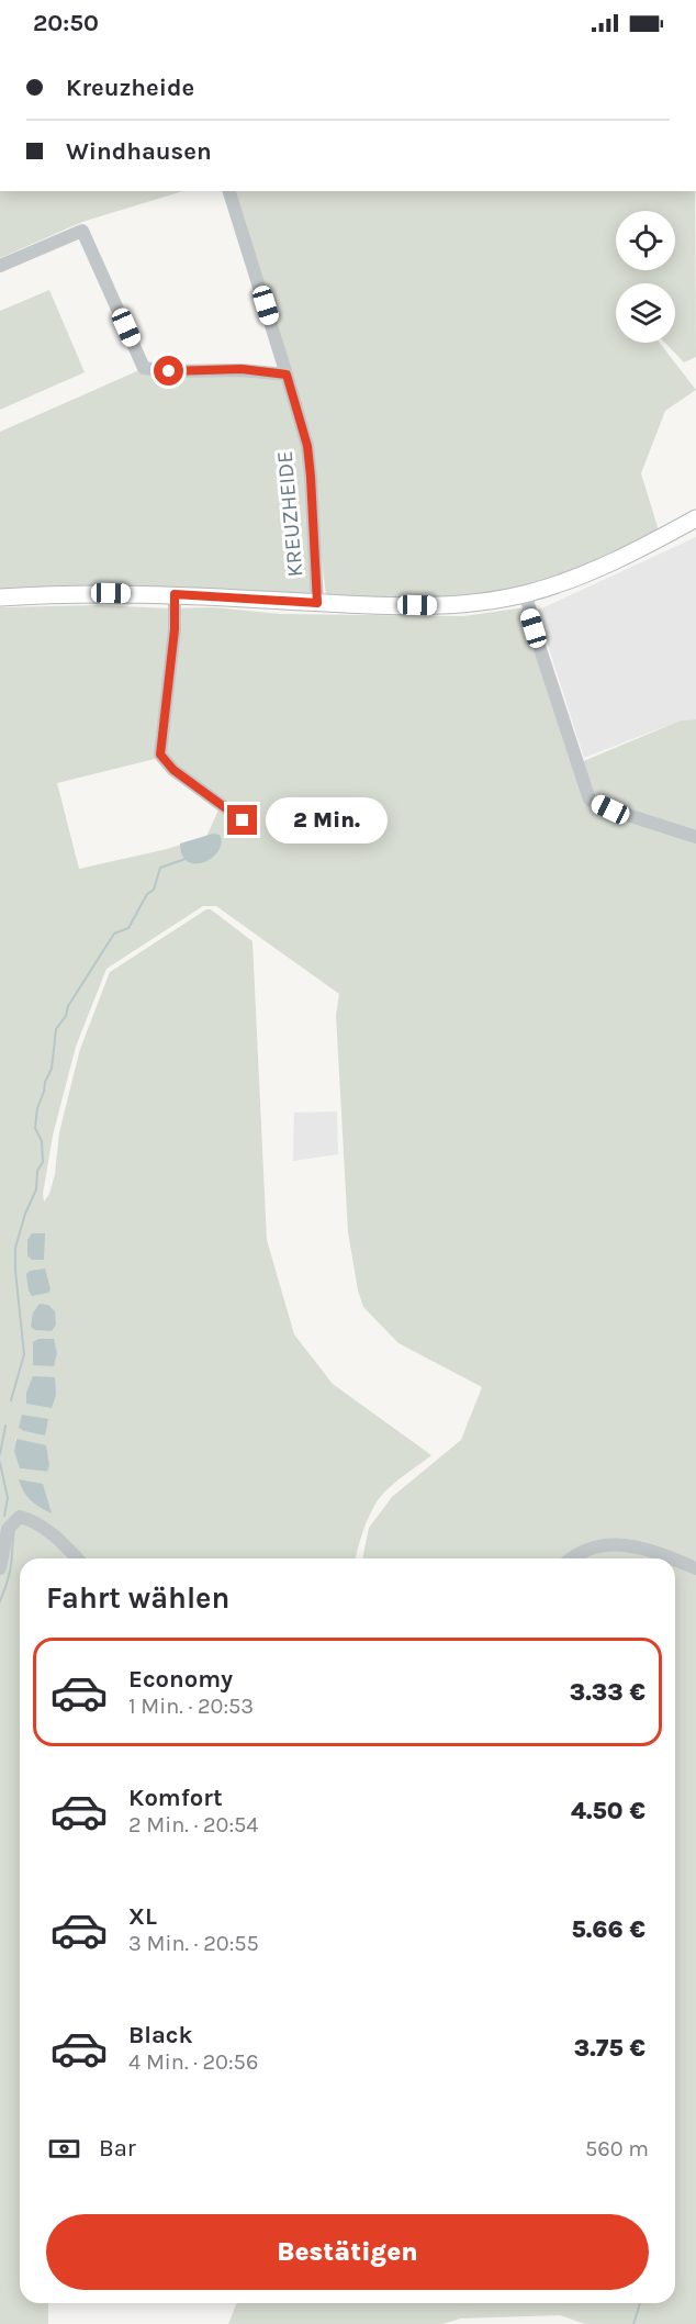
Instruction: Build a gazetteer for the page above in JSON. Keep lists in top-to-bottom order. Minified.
{"streets":{"street":["KREUZHEIDE"]},"page":{"status":"20:50","banner":["Kreuzheide","Windhausen"],"bubble":"2 Min.","heading":"Fahrt wählen","list":[{"name":"Economy","note":"1 Min. · 20:53","value":"3.33 €"},{"name":"Komfort","note":"2 Min. · 20:54","value":"4.50 €"},{"name":"XL","note":"3 Min. · 20:55","value":"5.66 €"},{"name":"Black","note":"4 Min. · 20:56","value":"3.75 €"}],"pay":["Bar","560 m"],"buttons":"Bestätigen"}}
